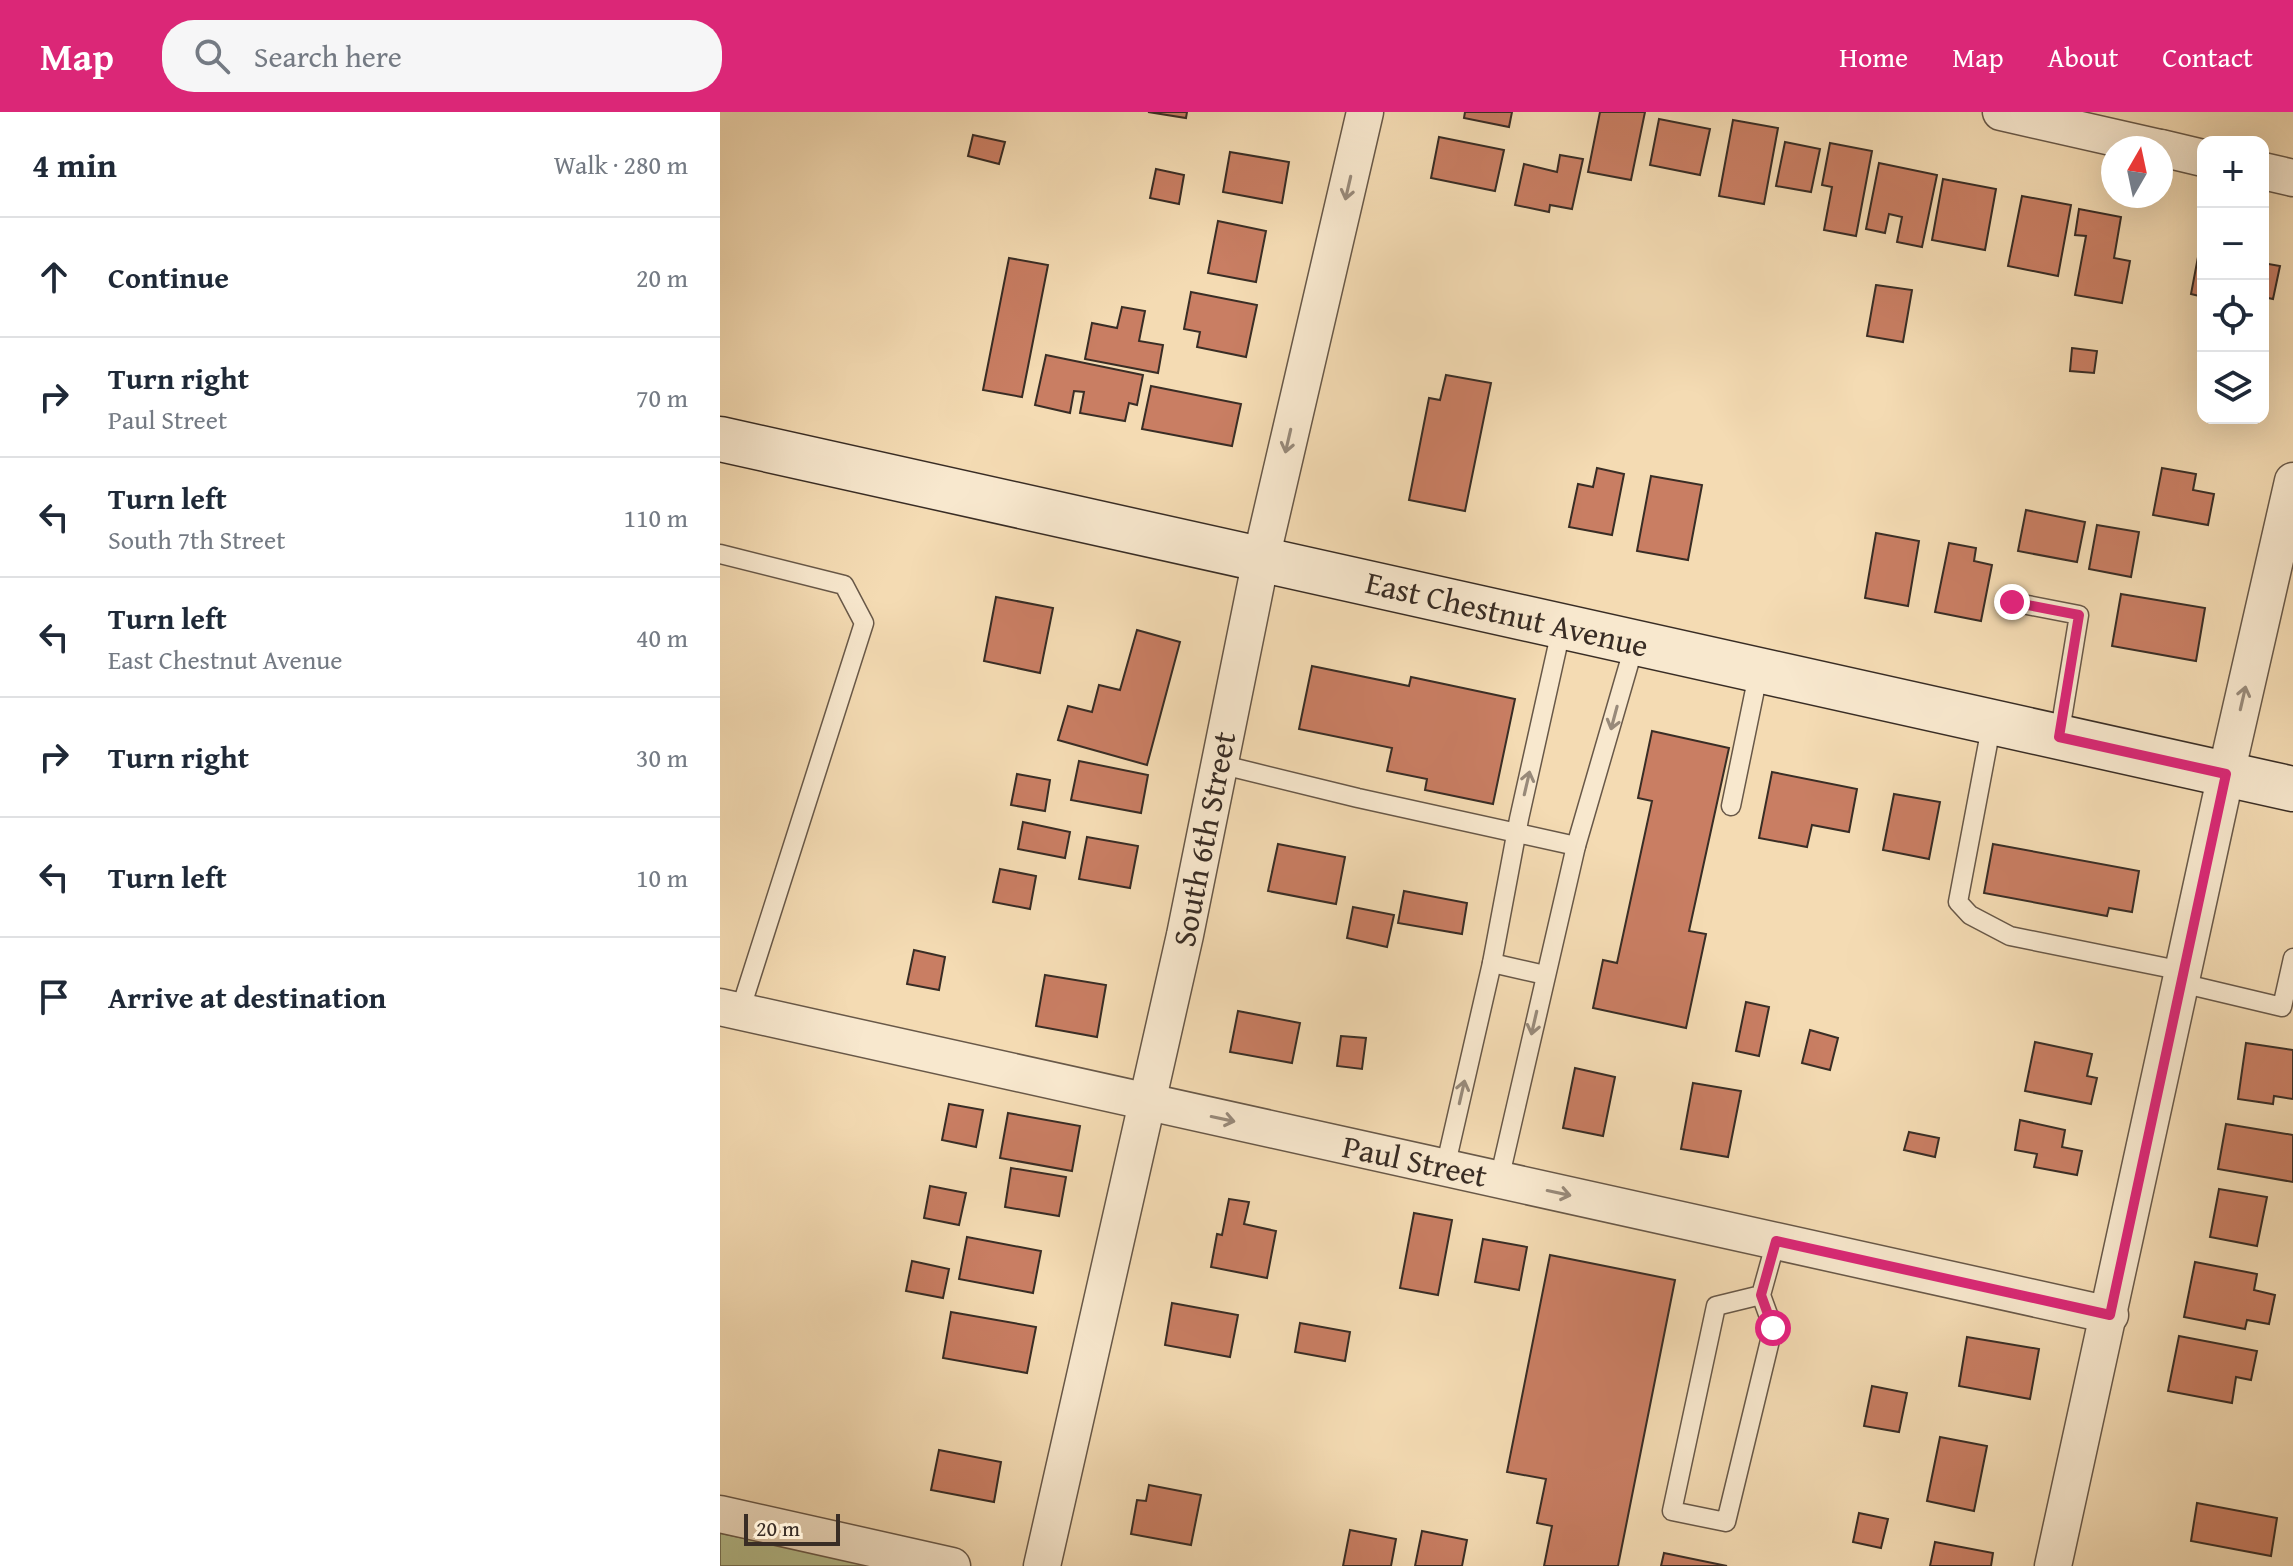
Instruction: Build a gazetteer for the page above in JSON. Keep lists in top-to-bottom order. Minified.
{"streets":{"street":["East Chestnut Avenue","South 6th Street","Paul Street"]},"crossings":[["East Chestnut Avenue","South 6th Street"],["South 6th Street","Paul Street"]],"one_way":["Paul Street"],"scale_bar":"20 m","north":"top","page":{"header":"Map","search":"Search here","nav":["Home","Map","About","Contact"],"heading":["4 min","Walk · 280 m"],"map_buttons":["+","−"],"list":[["Continue","20 m"],["Turn right","Paul Street","70 m"],["Turn left","South 7th Street","110 m"],["Turn left","East Chestnut Avenue","40 m"],["Turn right","30 m"],["Turn left","10 m"],"Arrive at destination"],"scale":"20 m"}}
